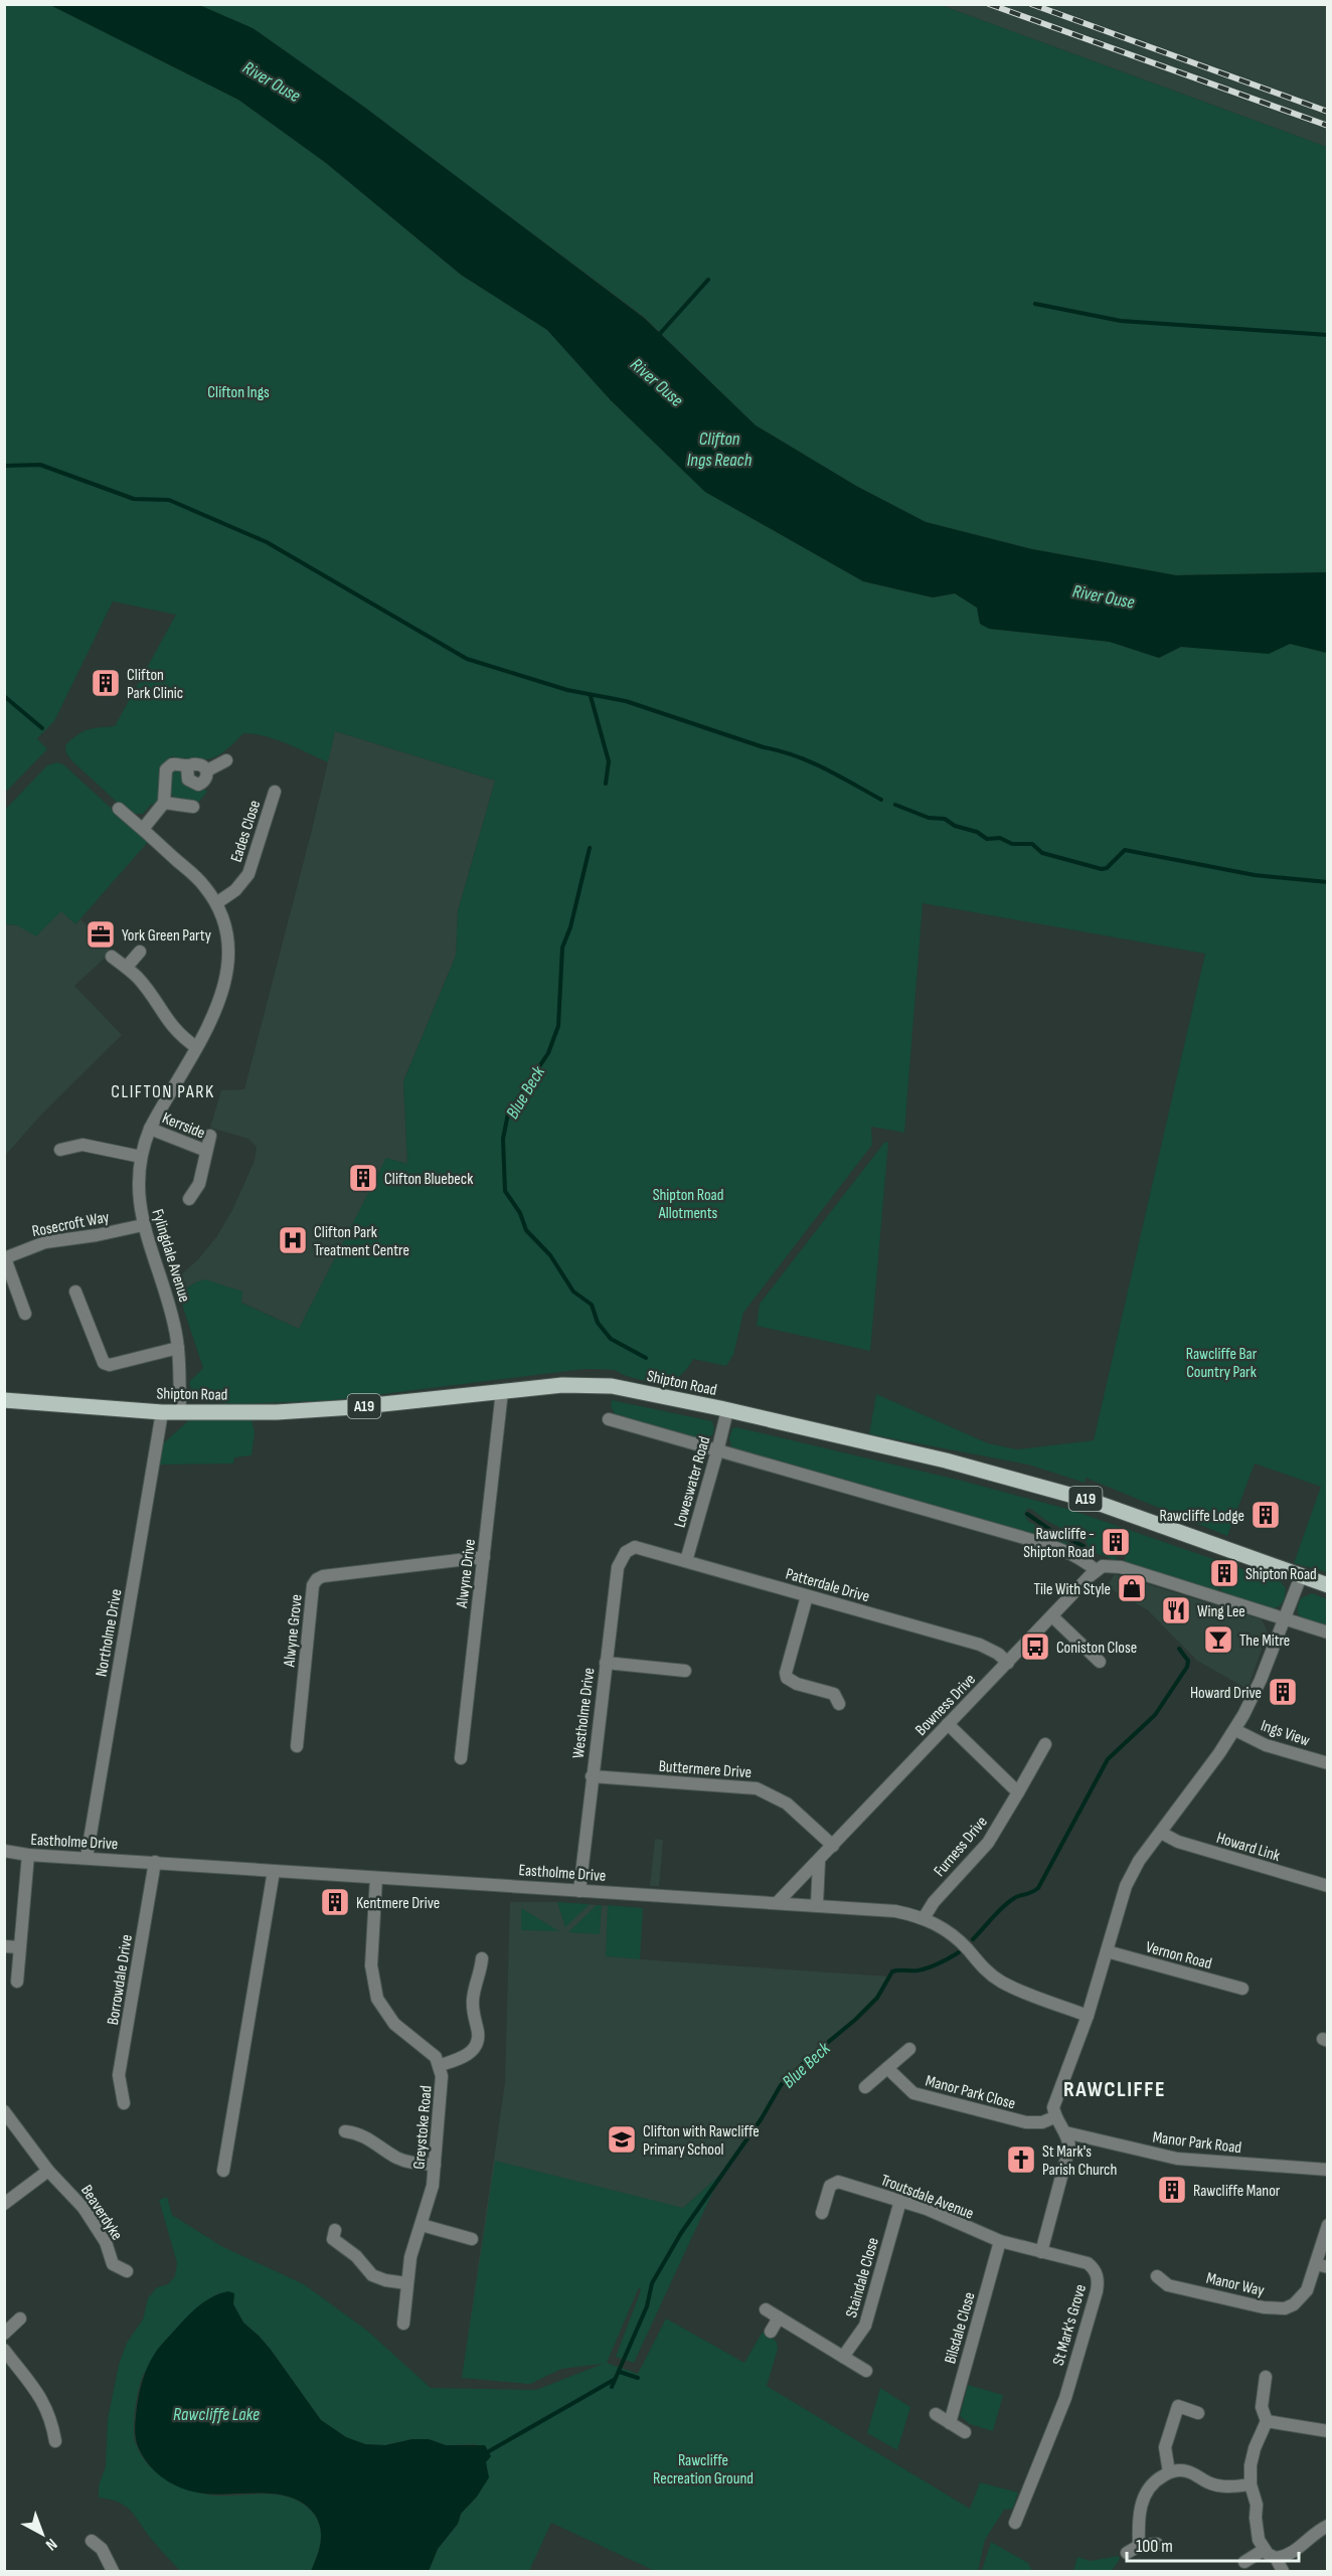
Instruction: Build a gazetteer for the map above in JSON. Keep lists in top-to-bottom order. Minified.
{"streets":{"main road":["Shipton Road","A19"],"street":["Eades Close","Kerrside","Rosecroft Way","Fylingdale Avenue","Loweswater Road","Alwyne Drive","Patterdale Drive","Alwyne Grove","Northolme Drive","Bowness Drive","Westholme Drive","Ings View","Buttermere Drive","Eastholme Drive","Furness Drive","Howard Link","Vernon Road","Borrowdale Drive","Manor Park Close","Greystoke Road","Manor Park Road","Troutsdale Avenue","Beaverdyke","Staindale Close","Manor Way","St Mark's Grove","Bilsdale Close"]},"crossings":[["Eades Close","Fylingdale Avenue"],["Kerrside","Fylingdale Avenue"],["Rosecroft Way","Fylingdale Avenue"],["Fylingdale Avenue","Shipton Road"],["Shipton Road","Loweswater Road"],["Shipton Road","Alwyne Drive"],["Shipton Road","Northolme Drive"],["Loweswater Road","Patterdale Drive"],["Alwyne Drive","Alwyne Grove"],["Patterdale Drive","Bowness Drive"],["Patterdale Drive","Westholme Drive"],["Northolme Drive","Eastholme Drive"],["Bowness Drive","Buttermere Drive"],["Bowness Drive","Eastholme Drive"],["Westholme Drive","Buttermere Drive"],["Westholme Drive","Eastholme Drive"],["Eastholme Drive","Furness Drive"],["Eastholme Drive","Borrowdale Drive"],["Eastholme Drive","Greystoke Road"],["Troutsdale Avenue","Staindale Close"],["Troutsdale Avenue","St Mark's Grove"],["Troutsdale Avenue","Bilsdale Close"]],"districts":["CLIFTON PARK","RAWCLIFFE"],"water":["River Ouse","Clifton Ings Reach","Blue Beck","Rawcliffe Lake"],"parks":["Clifton Ings","Shipton Road Allotments","Rawcliffe Bar Country Park","Rawcliffe Recreation Ground"],"places":{"building":["Clifton Park Clinic","Clifton Bluebeck","Rawcliffe Lodge","Rawcliffe - Shipton Road","Shipton Road","Howard Drive","Kentmere Drive","Rawcliffe Manor"],"office":["York Green Party"],"hospital":["Clifton Park Treatment Centre"],"shop":["Tile With Style"],"restaurant":["Wing Lee"],"bar":["The Mitre"],"bus stop":["Coniston Close"],"school or university":["Clifton with Rawcliffe Primary School"],"church":["St Mark's Parish Church"]},"scale_bar":"100 m","north":"bottom right"}
